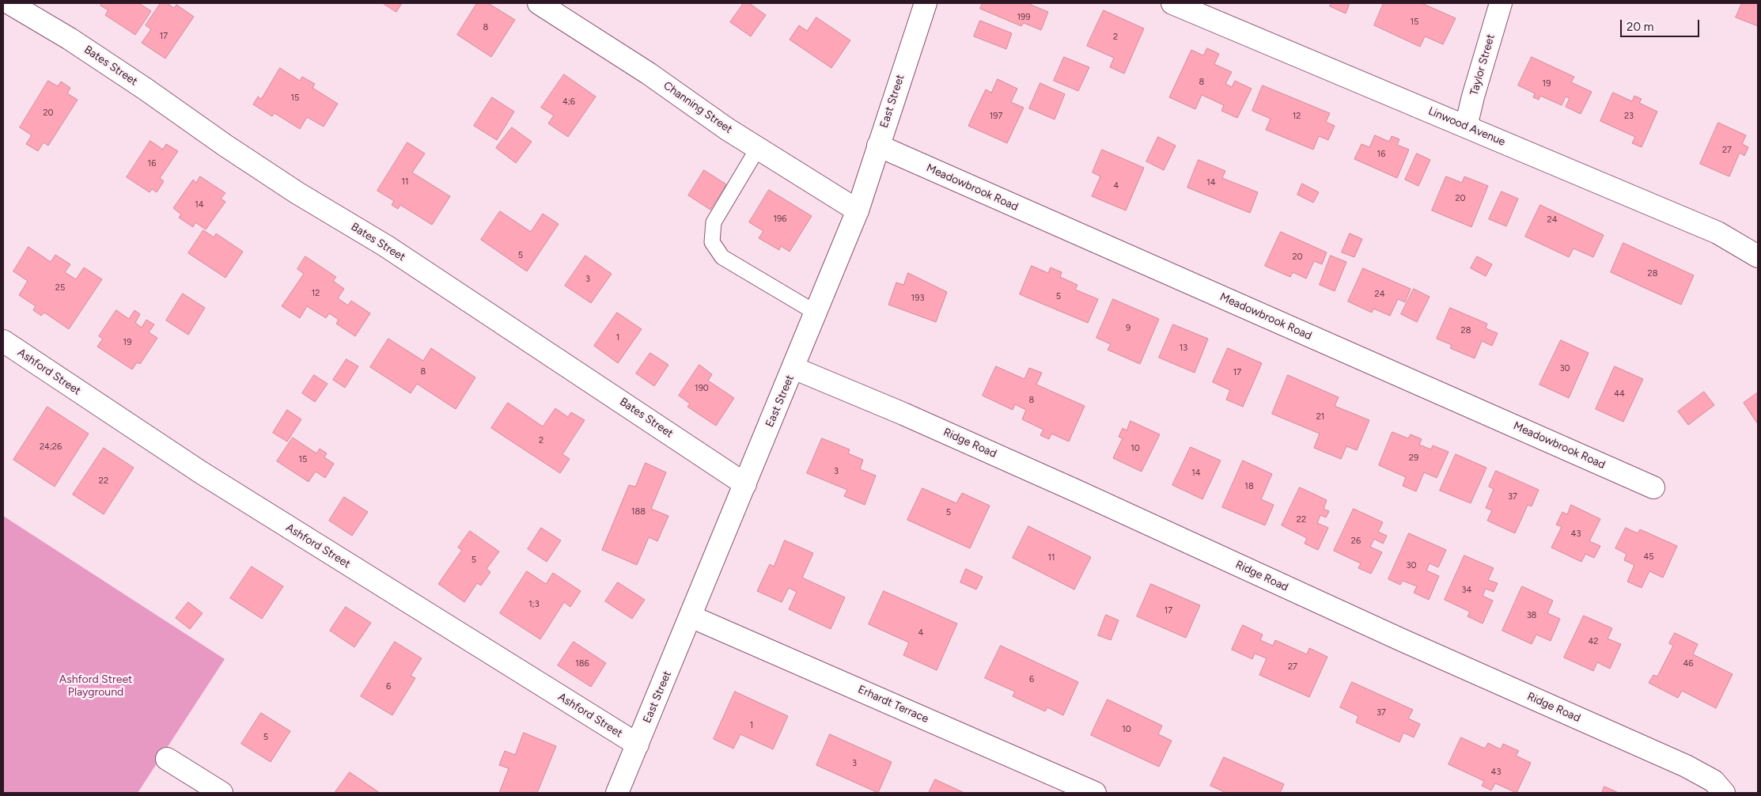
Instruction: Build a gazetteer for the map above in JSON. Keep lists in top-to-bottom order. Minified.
{"streets":{"street":["Taylor Street","Bates Street","East Street","Channing Street","Linwood Avenue","Meadowbrook Road","Ashford Street","Ridge Road","Erhardt Terrace"]},"crossings":[["Taylor Street","Linwood Avenue"],["Bates Street","East Street"],["East Street","Channing Street"],["East Street","Meadowbrook Road"],["East Street","Ashford Street"],["East Street","Ridge Road"],["East Street","Erhardt Terrace"]],"parks":["Ashford Street Playground"],"house_numbers":["199","15","8","17","2","8","19","15","4;6","20","197","12","23","27","16","16","11","14","4","20","14","196","24","5","20","28","3","25","12","24","5","193","9","28","1","19","13","30","8","17","190","44","8","21","2","24;26","10","29","15","3","14","22","18","37","188","5","22","43","26","45","11","5","30","34","1;3","17","38","4","42","186","46","27","6","6","37","1","10","5","3","43"],"scale_bar":"20 m"}
